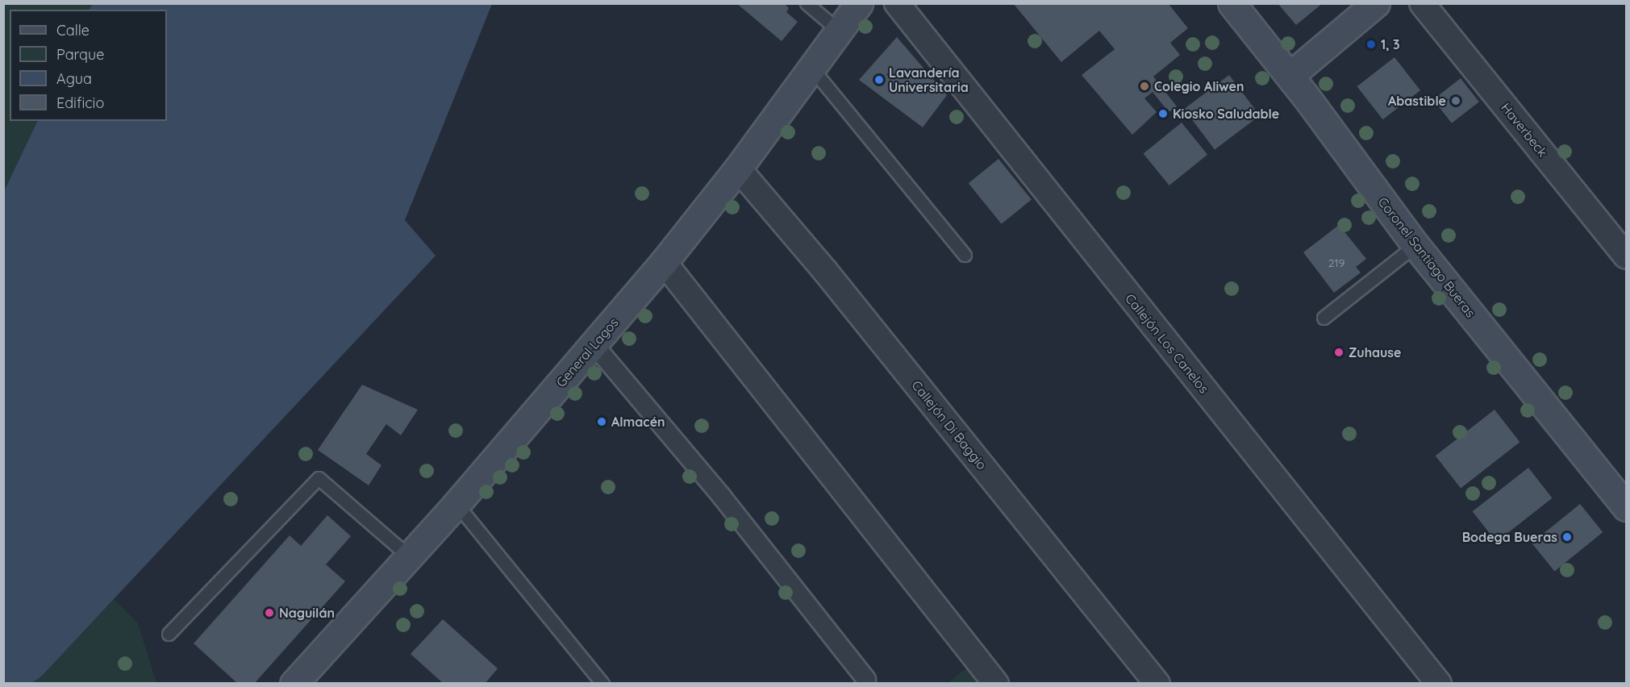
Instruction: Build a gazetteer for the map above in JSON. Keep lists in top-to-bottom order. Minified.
{"streets":{"main road":["Coronel Santiago Bueras","General Lagos"],"street":["Haverbeck","Callejón Los Canelos","Callejón Di Baggio"]},"crossings":[["General Lagos","Callejón Di Baggio"]],"places":["1, 3","Lavandería Universitaria","Colegio Aliwen","Abastible","Kiosko Saludable","Zuhause","Almacén","Bodega Bueras","Naguilán"],"house_numbers":["219"],"legend":["Calle","Parque","Agua","Edificio"]}
